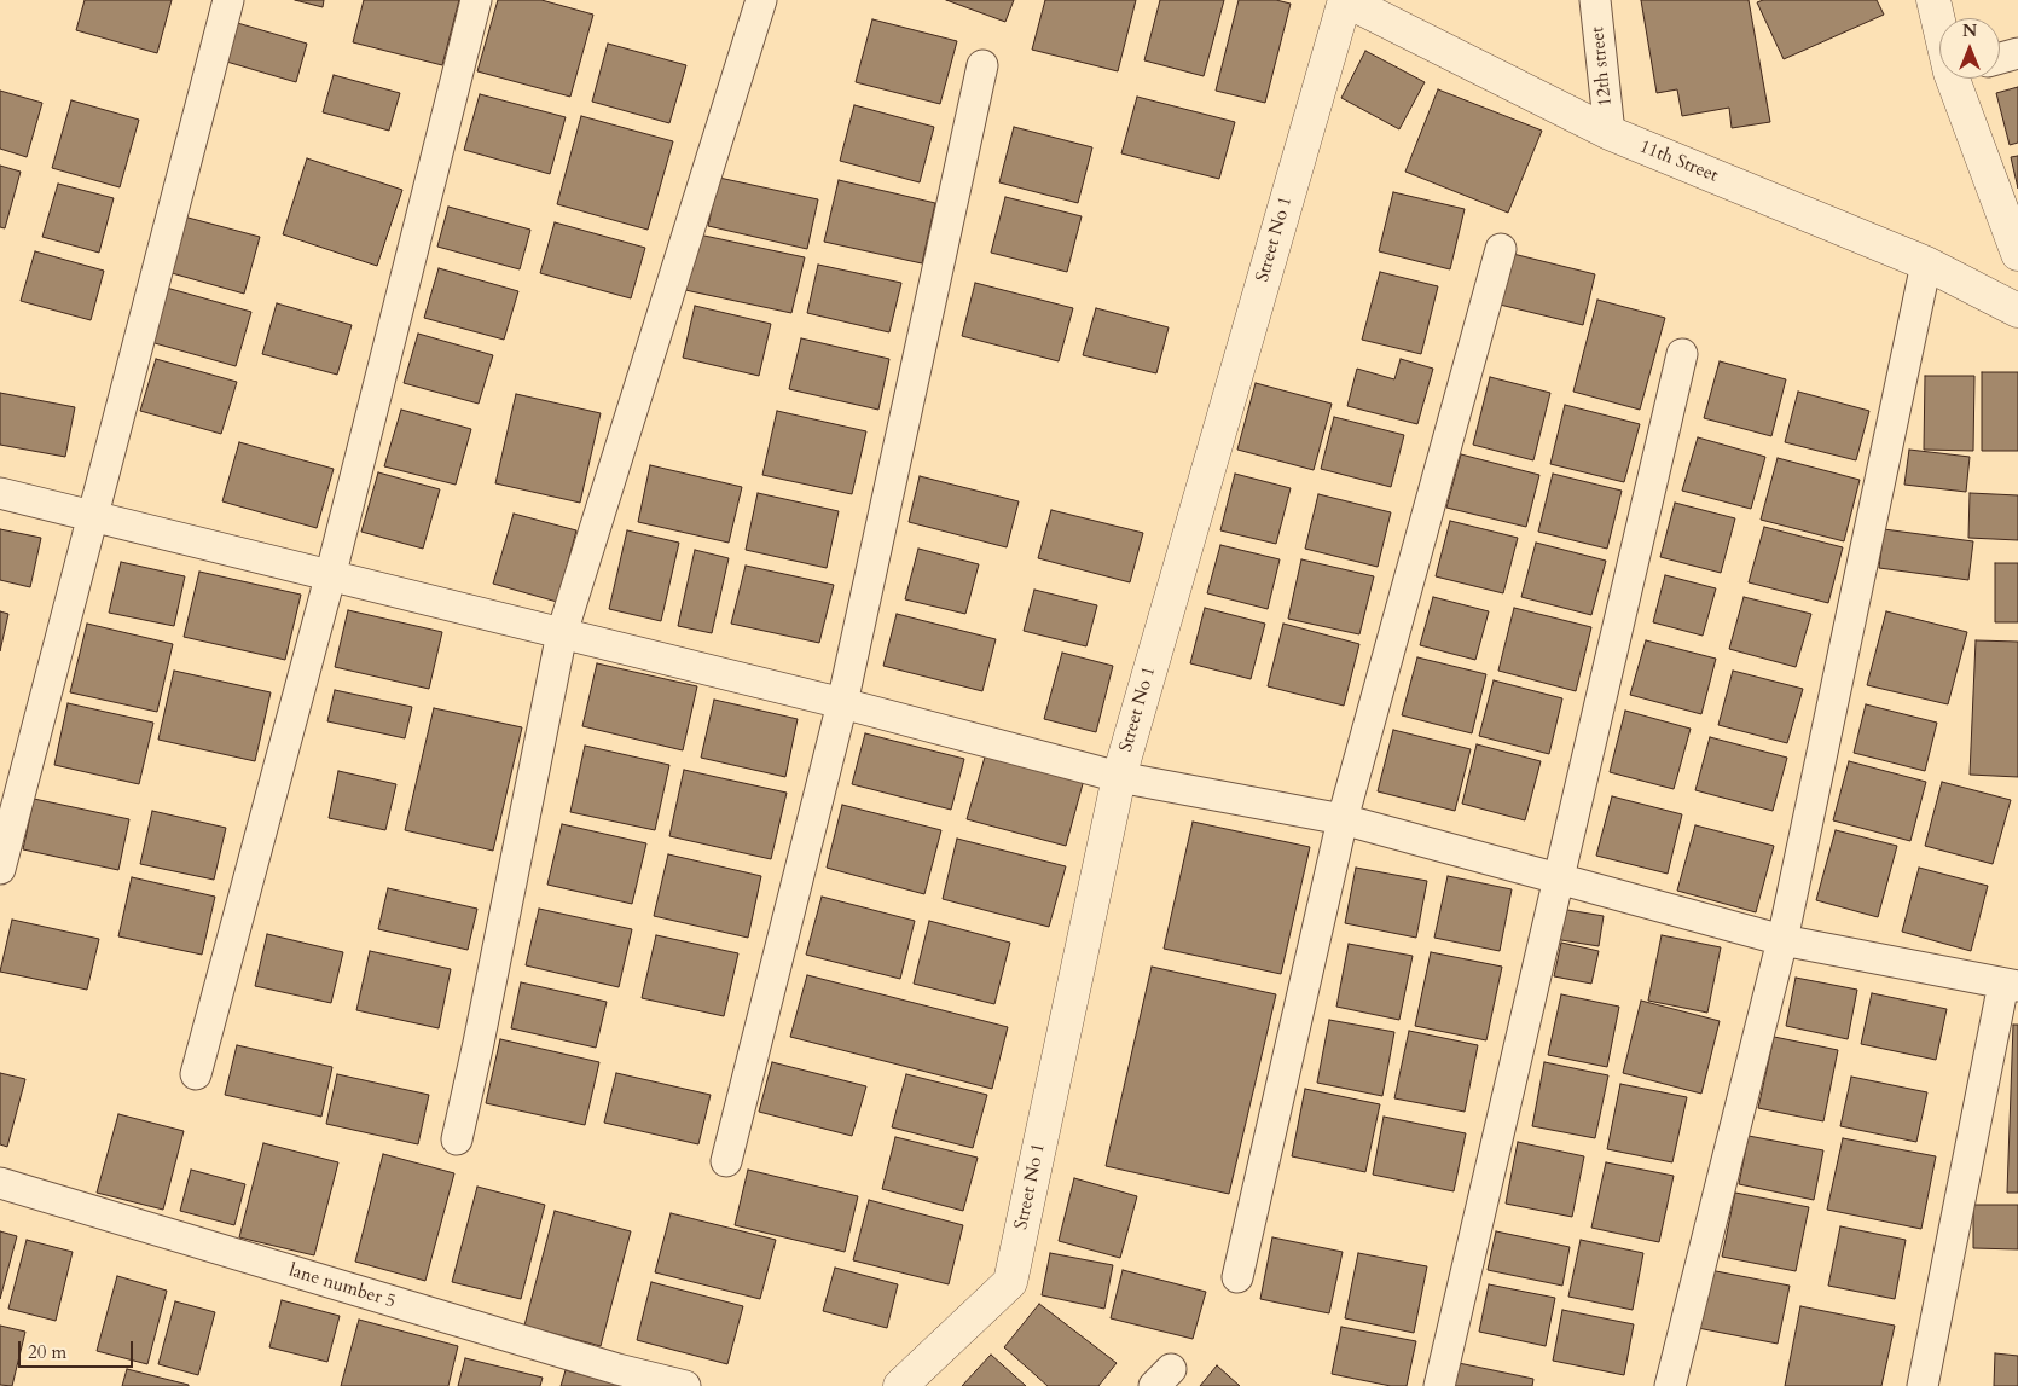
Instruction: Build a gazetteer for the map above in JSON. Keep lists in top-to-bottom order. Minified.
{"streets":{"street":["12th street","11th Street","Street No 1","lane number 5"]},"crossings":[["12th street","11th Street"],["11th Street","Street No 1"]],"scale_bar":"20 m","north":"top"}
